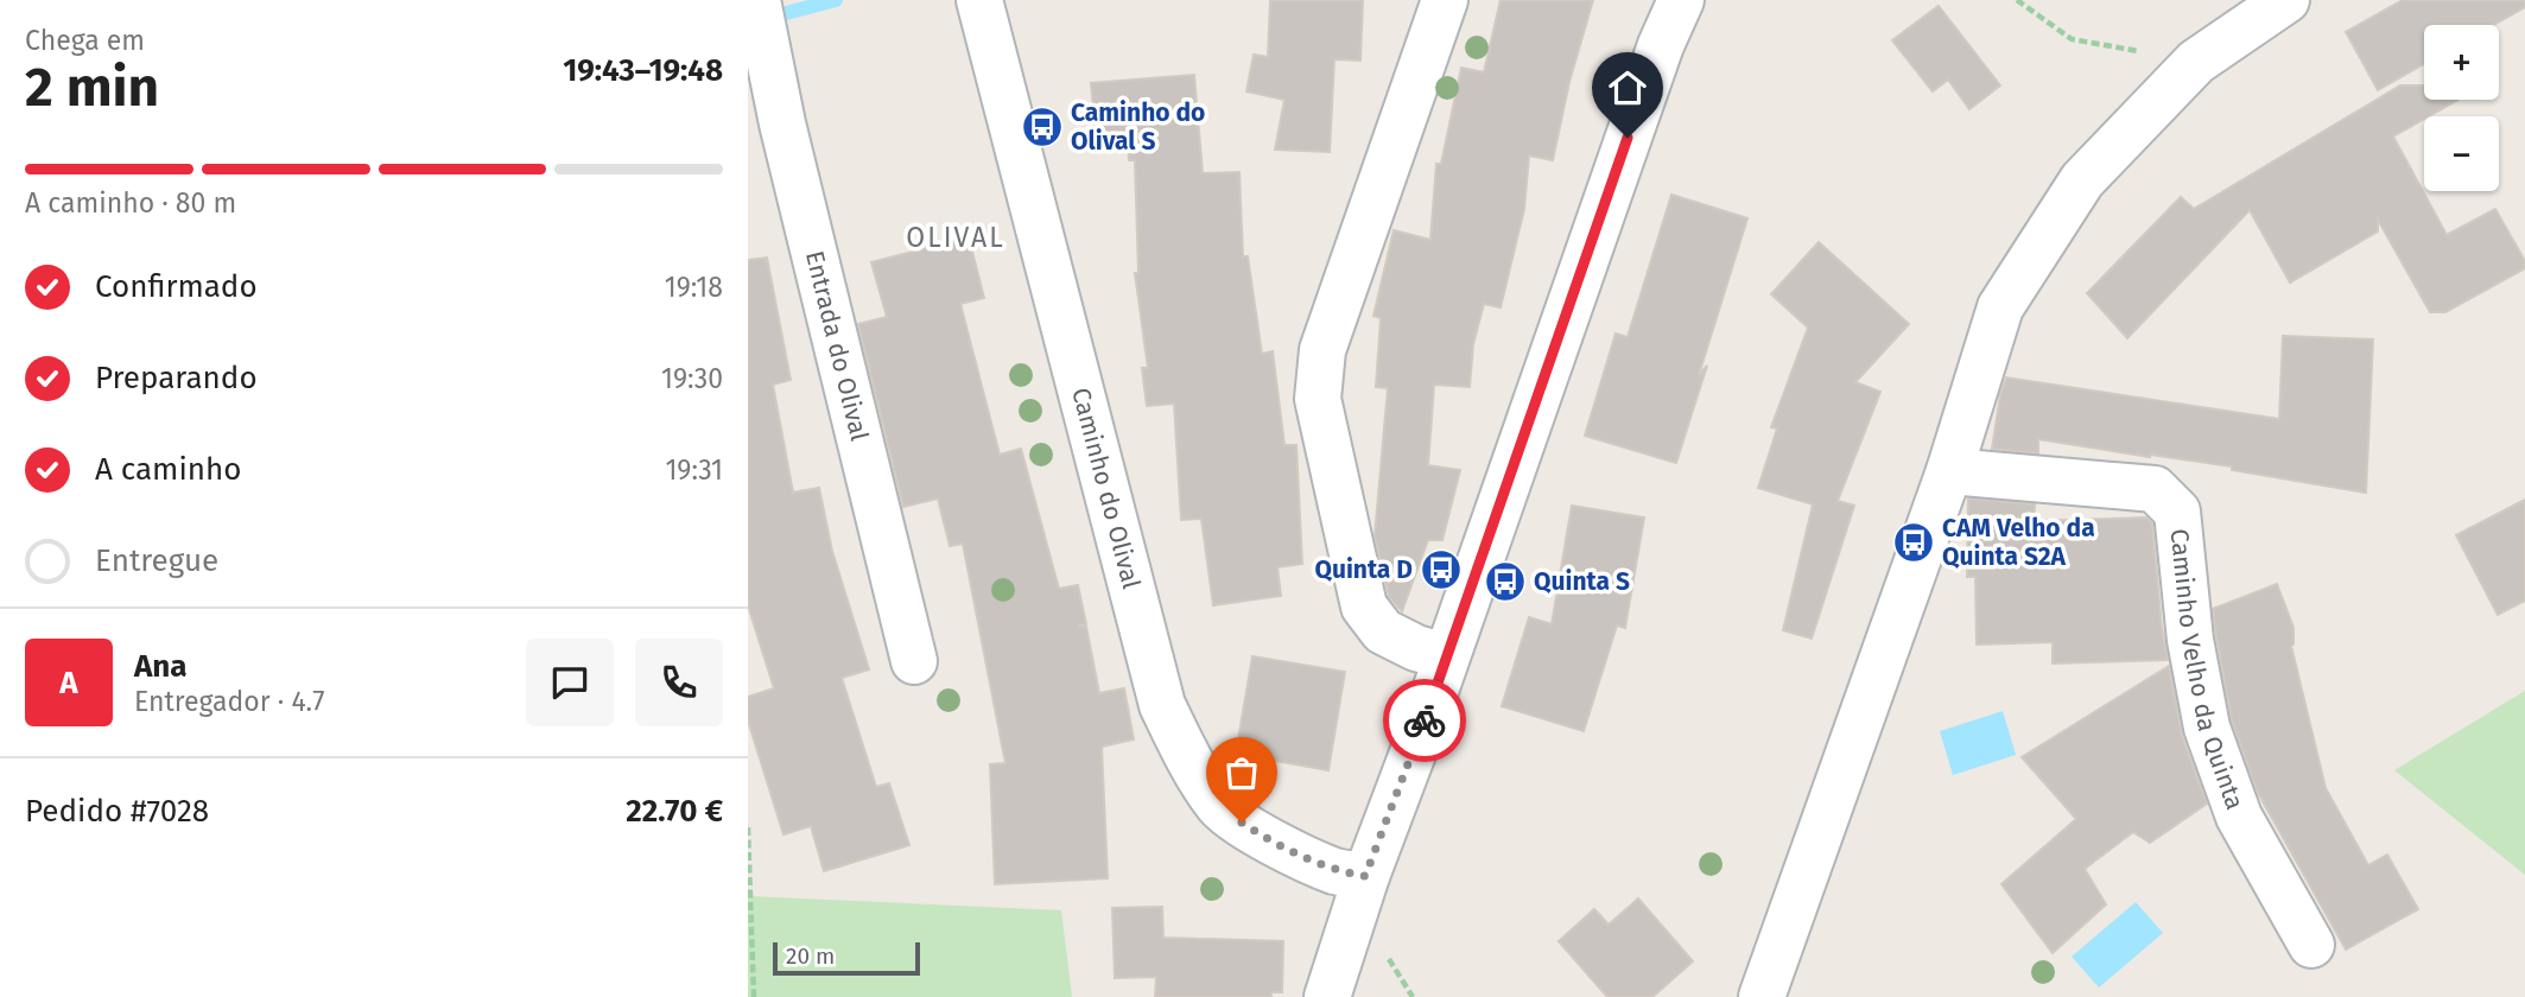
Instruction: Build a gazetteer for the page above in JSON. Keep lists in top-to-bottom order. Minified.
{"streets":{"street":["Entrada do Olival","Caminho do Olival","Caminho Velho da Quinta"]},"districts":["OLIVAL"],"places":{"bus stop":["Caminho do Olival S","CAM Velho da Quinta S2A","Quinta D","Quinta S"]},"scale_bar":"20 m","page":{"heading":["2 min","Chega em","19:43–19:48"],"panel":["Ana","Entregador · 4.7","Pedido #7028","22.70 €"],"map_buttons":["+","−"],"bar":"A caminho · 80 m","list":[["Confirmado","19:18"],["Preparando","19:30"],["A caminho","19:31"],"Entregue"],"round":"A","scale":"20 m"}}
